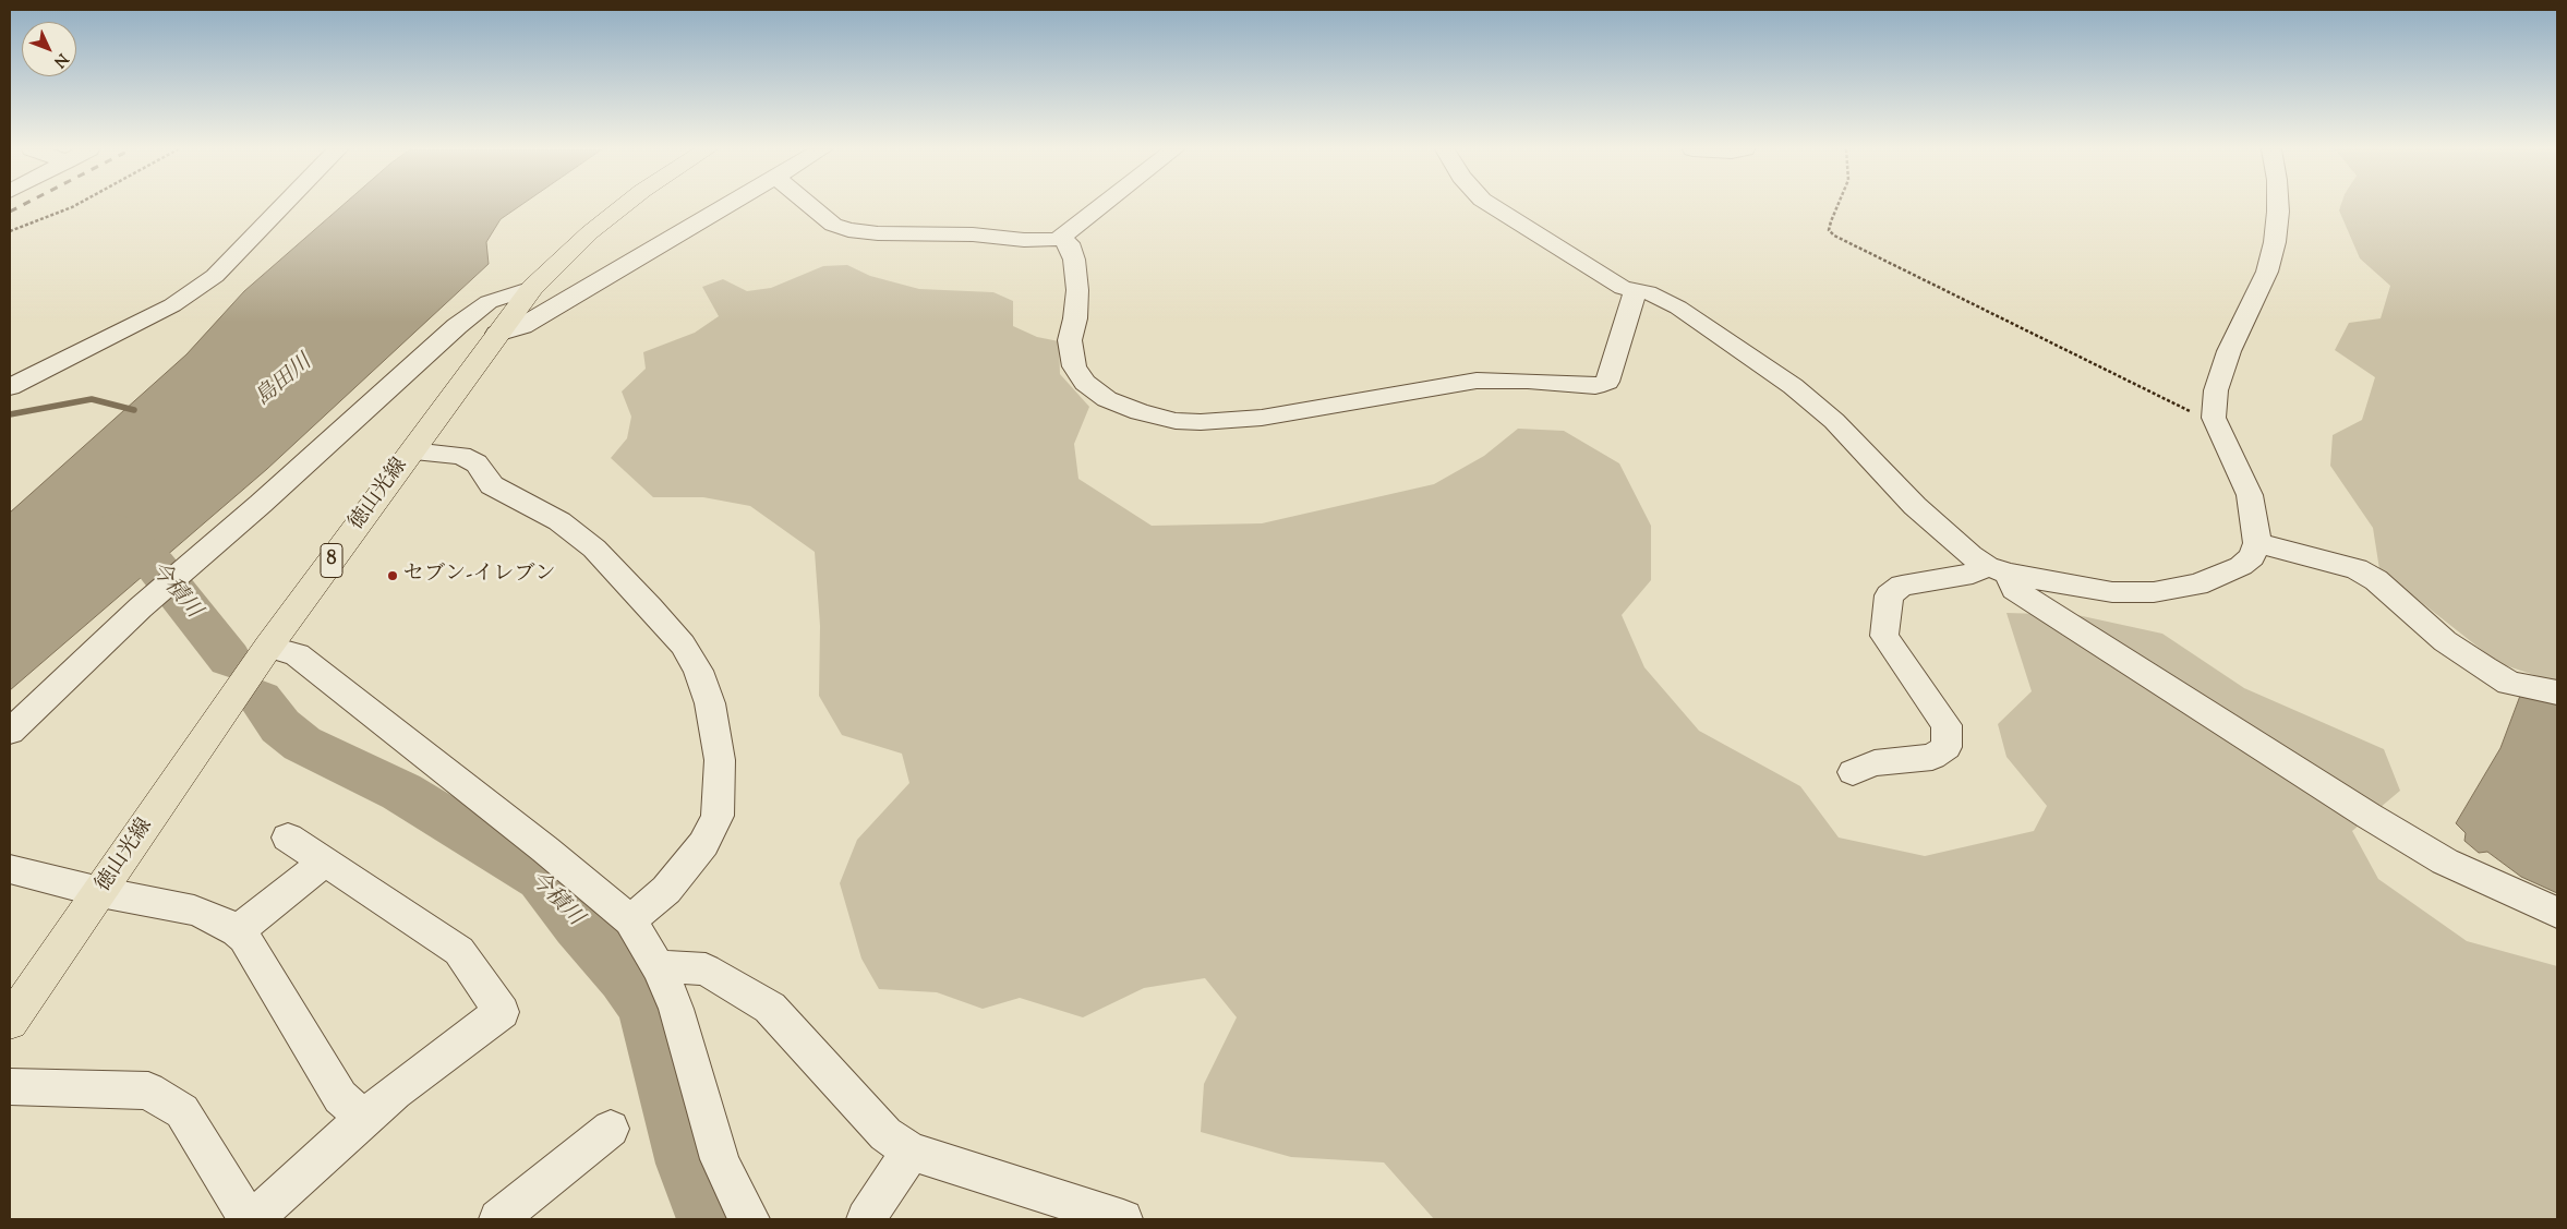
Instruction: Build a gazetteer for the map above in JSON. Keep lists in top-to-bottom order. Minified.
{"streets":{"main road":["徳山光線","8"]},"water":["島田川","今積川"],"places":["セブン-イレブン"],"north":"bottom right"}
